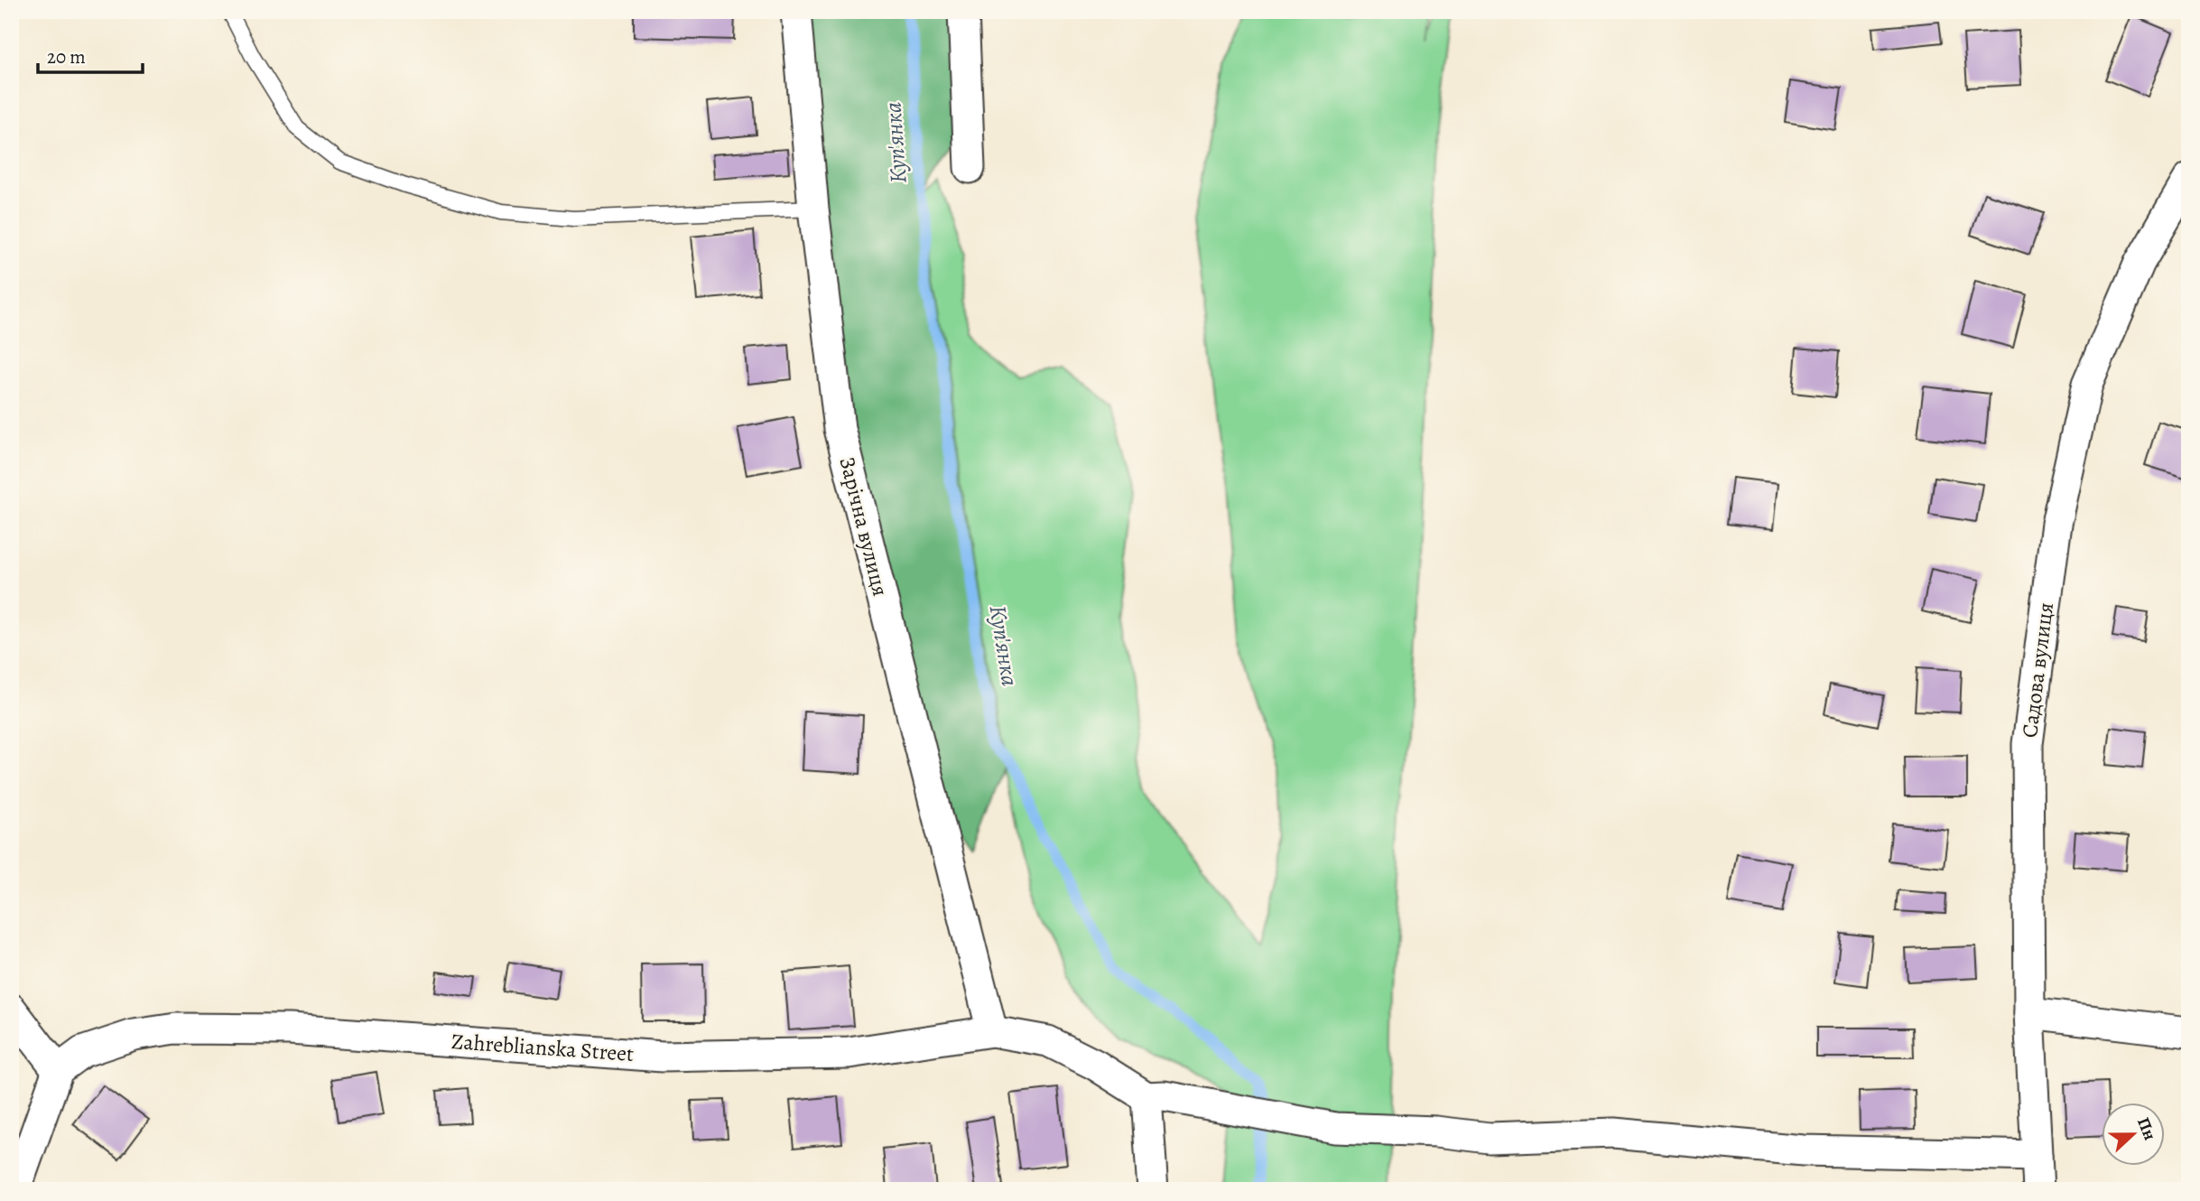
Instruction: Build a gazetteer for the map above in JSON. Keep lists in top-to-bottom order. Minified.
{"streets":{"street":["Зарічна вулиця","Садова вулиця","Zahreblianska Street"]},"crossings":[["Зарічна вулиця","Zahreblianska Street"]],"water":["Куп'янка"],"scale_bar":"20 m","north":"right"}
